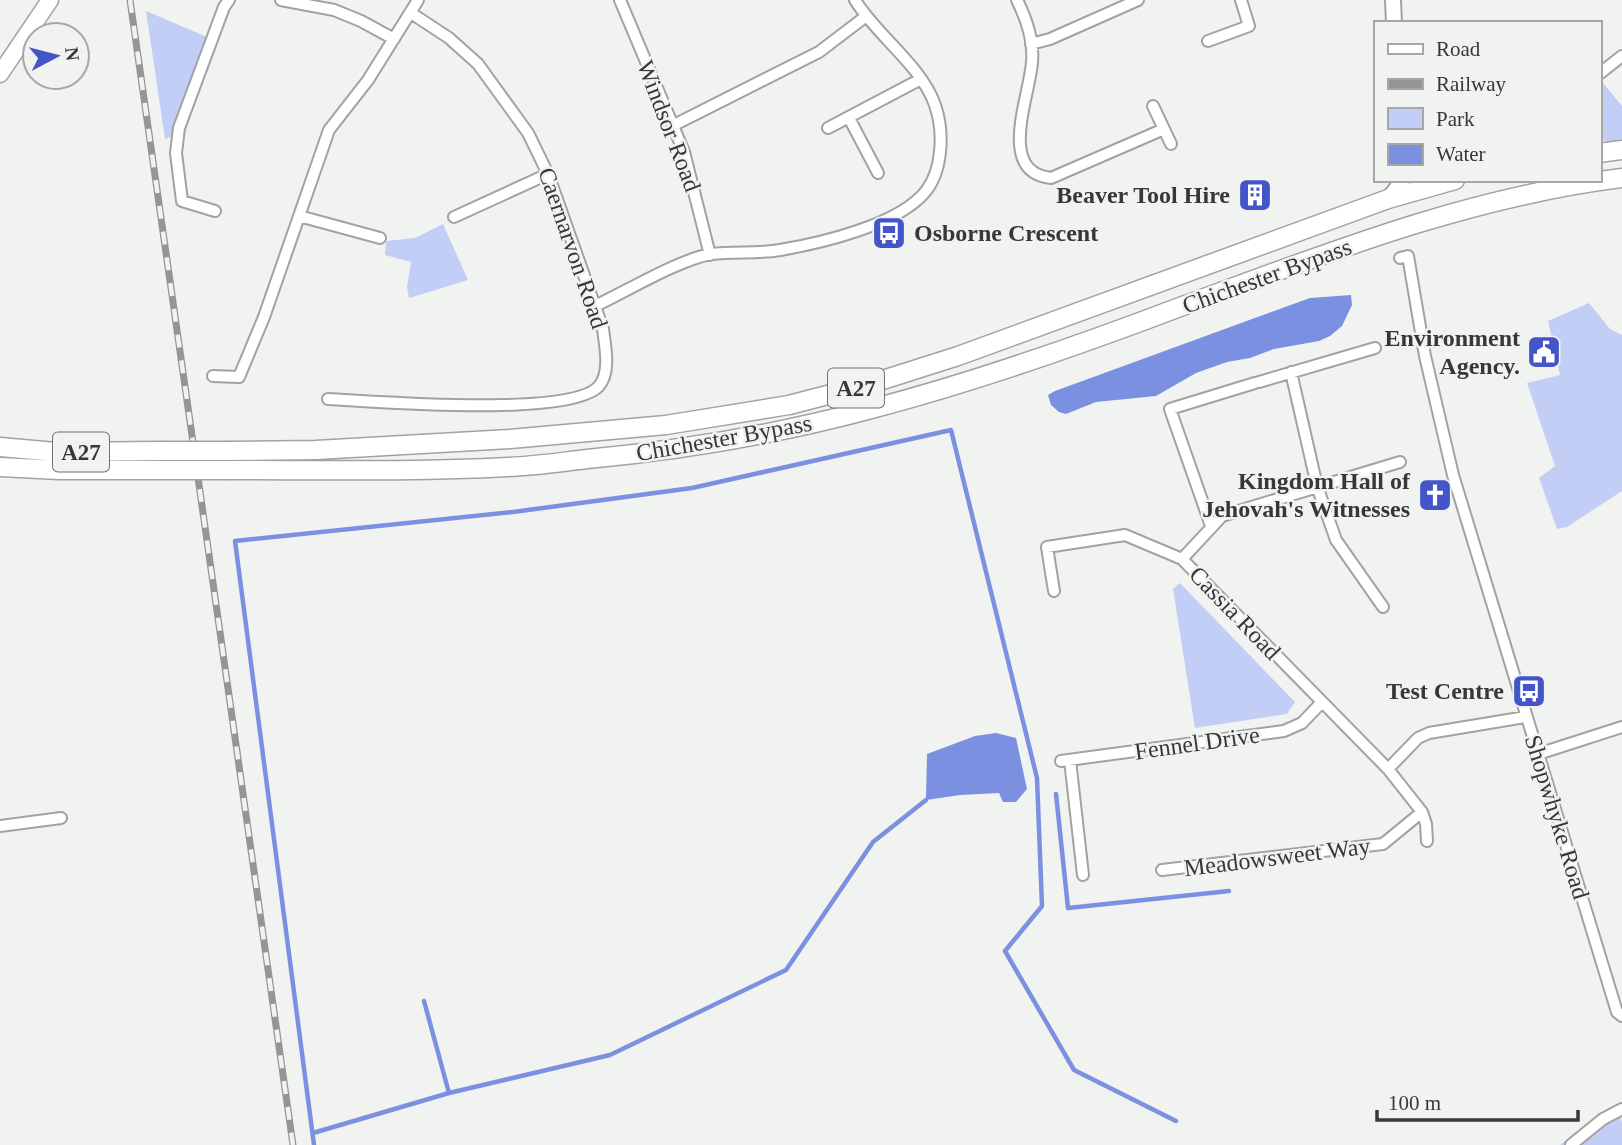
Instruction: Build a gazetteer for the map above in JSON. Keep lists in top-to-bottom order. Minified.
{"streets":{"highway":["Chichester Bypass","A27"],"street":["Windsor Road","Caernarvon Road","Cassia Road","Fennel Drive","Shopwhyke Road","Meadowsweet Way"]},"crossings":[["Cassia Road","Fennel Drive"],["Cassia Road","Meadowsweet Way"]],"places":{"building":["Beaver Tool Hire"],"bus stop":["Osborne Crescent","Test Centre"],"public building":["Environment Agency."],"church":["Kingdom Hall of Jehovah's Witnesses"]},"legend":["Road","Railway","Park","Water"],"scale_bar":"100 m","north":"right"}
